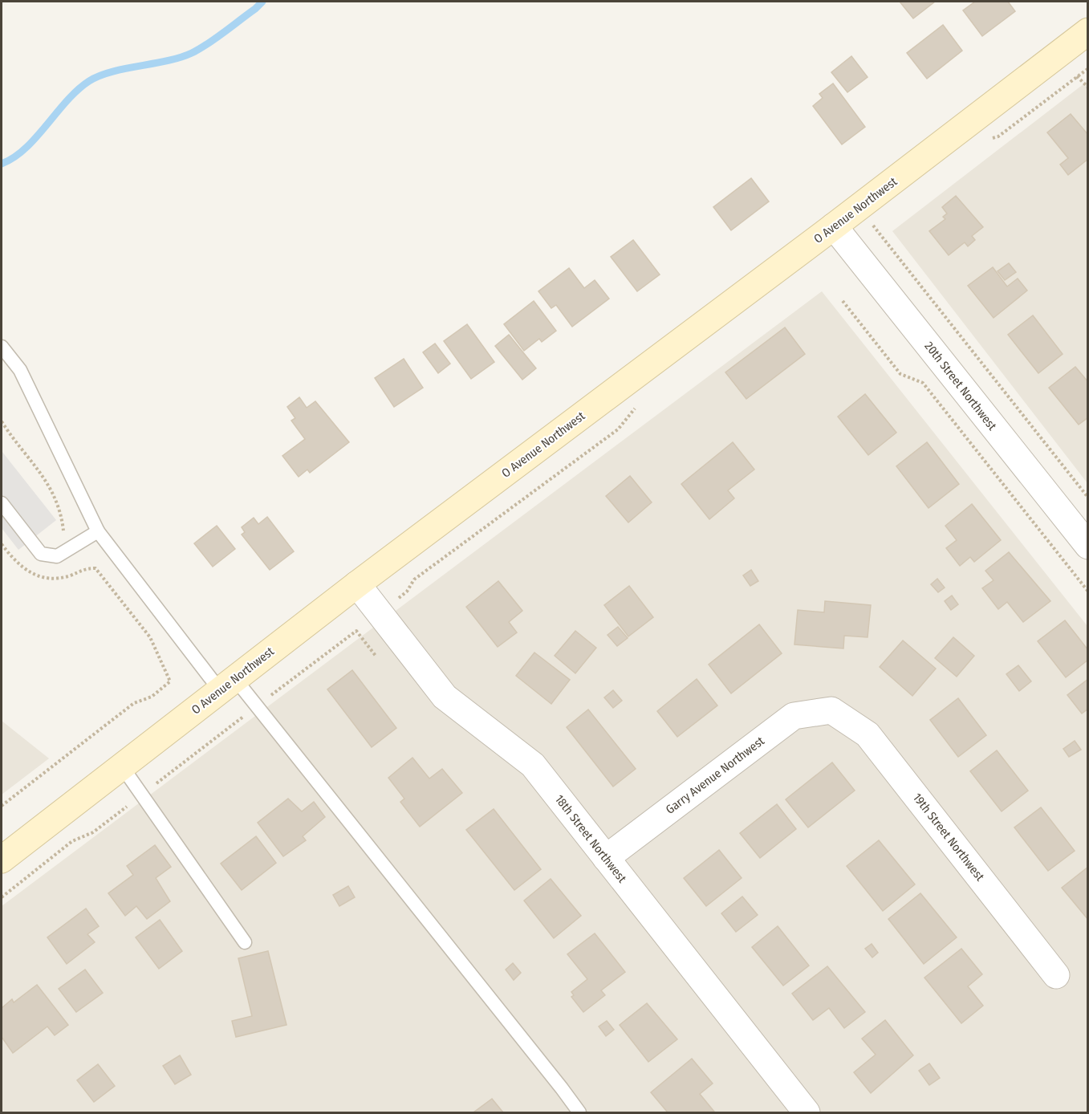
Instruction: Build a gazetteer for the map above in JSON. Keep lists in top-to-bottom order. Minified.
{"streets":{"street":["O Avenue Northwest","20th Street Northwest","Garry Avenue Northwest","19th Street Northwest","18th Street Northwest"]},"crossings":[["O Avenue Northwest","20th Street Northwest"],["O Avenue Northwest","18th Street Northwest"],["Garry Avenue Northwest","19th Street Northwest"],["Garry Avenue Northwest","18th Street Northwest"]]}
